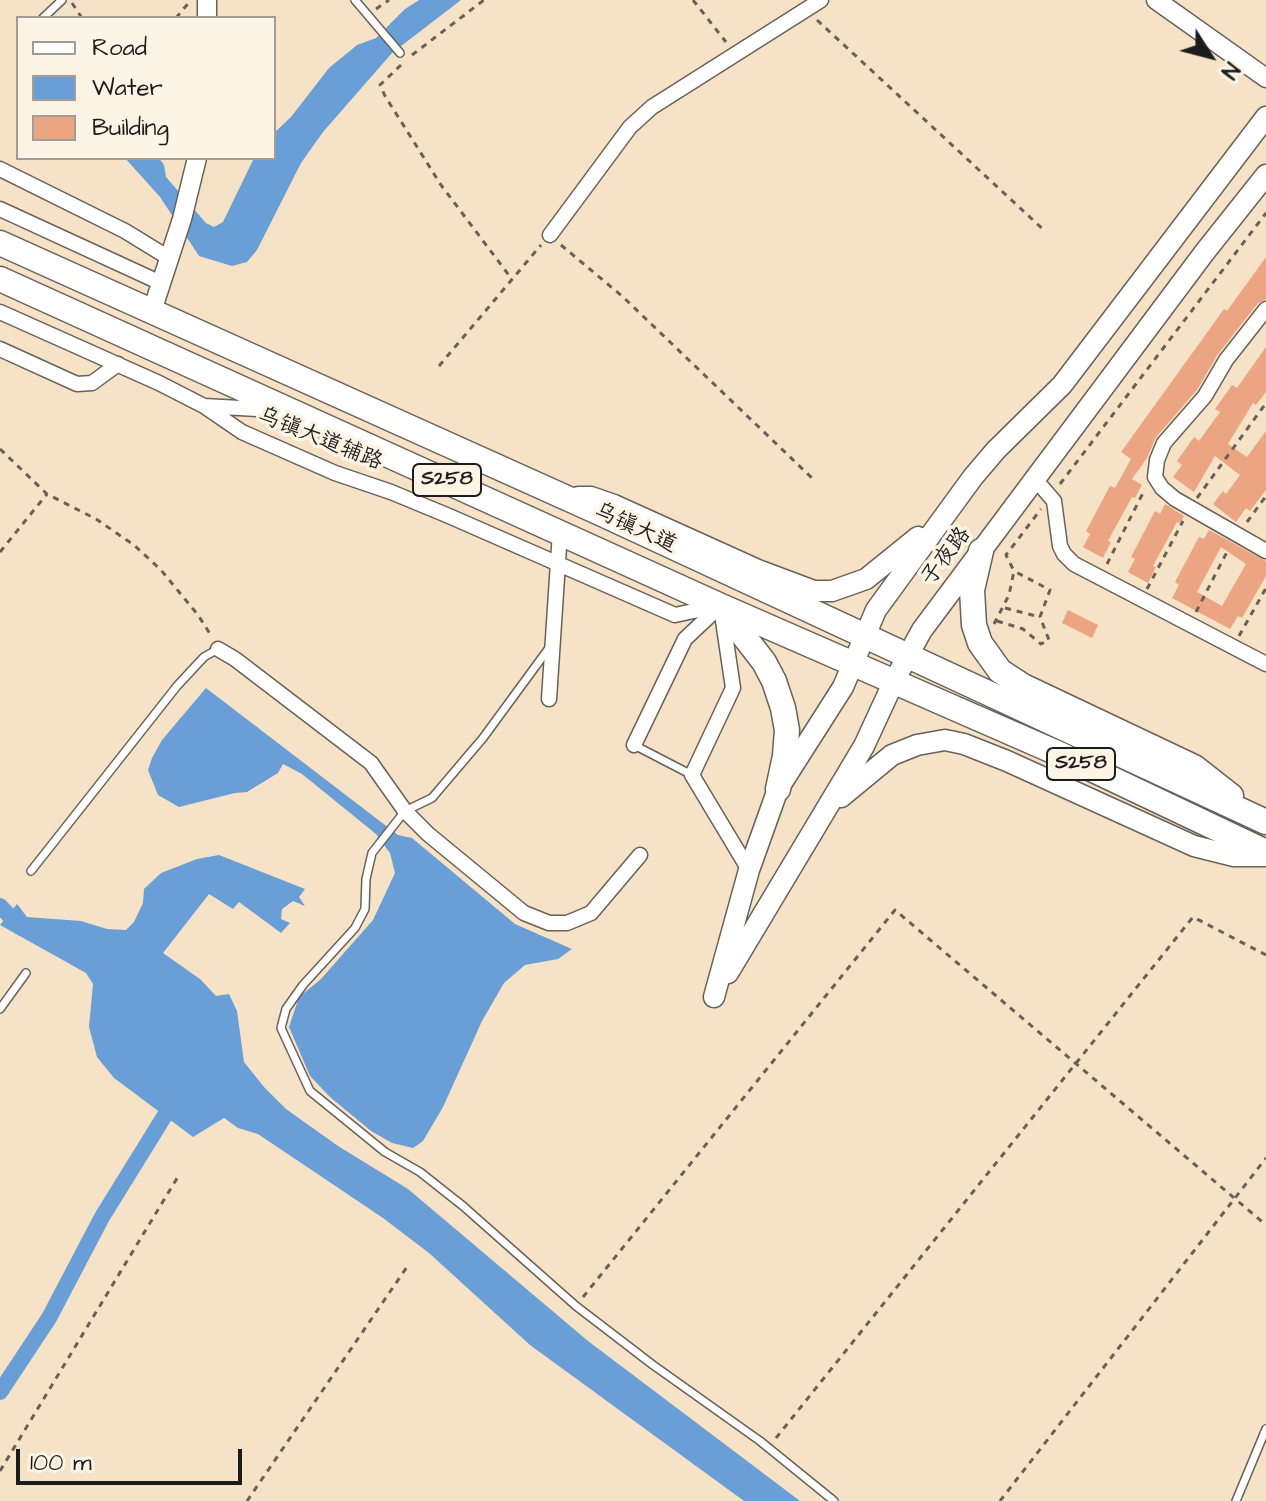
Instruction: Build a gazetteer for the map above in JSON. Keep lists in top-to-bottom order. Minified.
{"streets":{"main road":["S258","乌镇大道","子夜路"],"street":["乌镇大道辅路"]},"crossings":[["乌镇大道辅路","乌镇大道"],["乌镇大道","子夜路"]],"legend":["Road","Water","Building"],"scale_bar":"100 m","north":"bottom right"}
